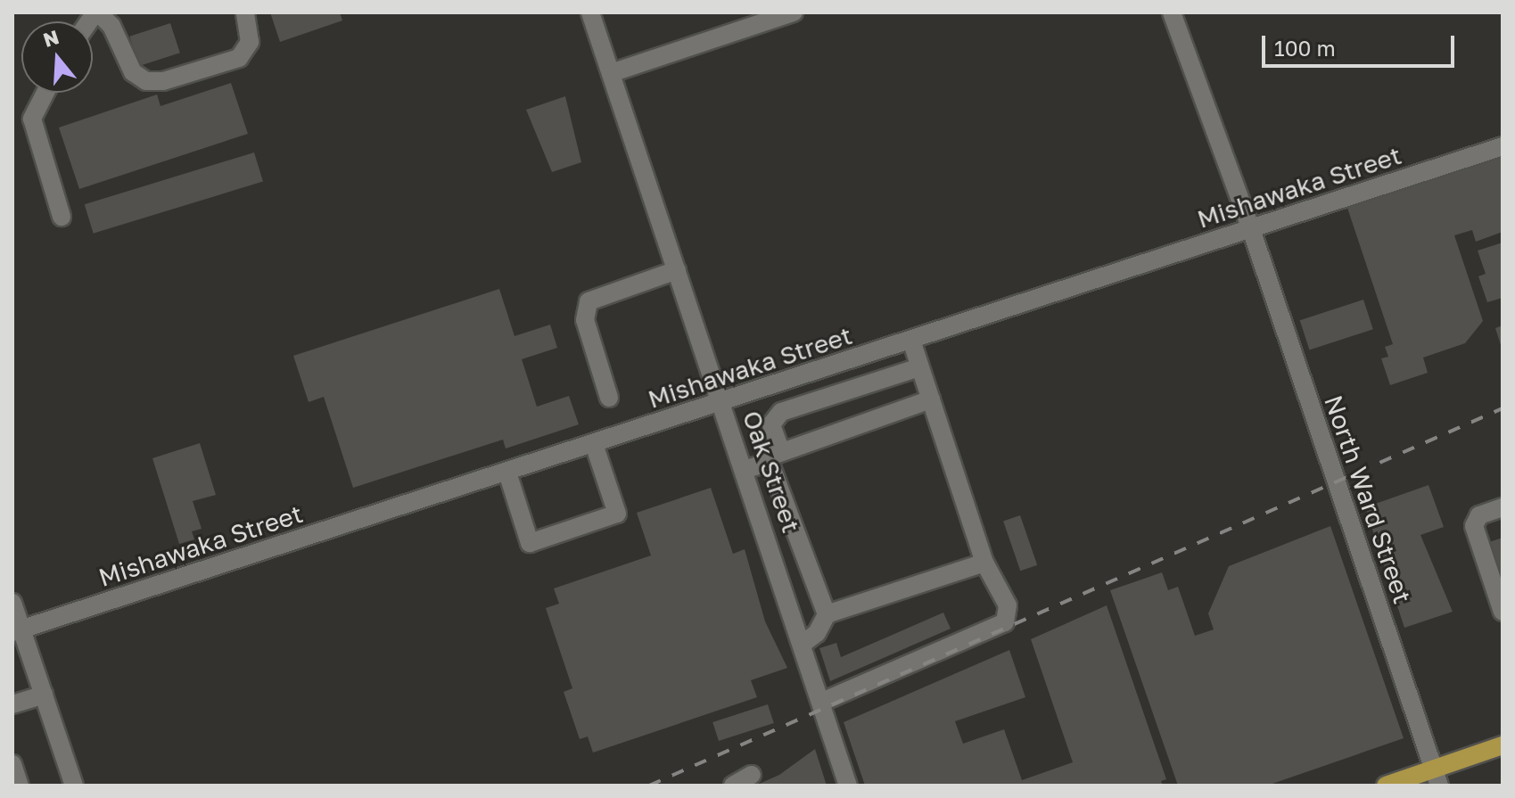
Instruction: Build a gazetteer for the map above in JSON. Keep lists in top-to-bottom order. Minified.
{"streets":{"street":["Mishawaka Street","Oak Street","North Ward Street"]},"crossings":[["Mishawaka Street","Oak Street"],["Mishawaka Street","North Ward Street"]],"scale_bar":"100 m","north":"top"}
